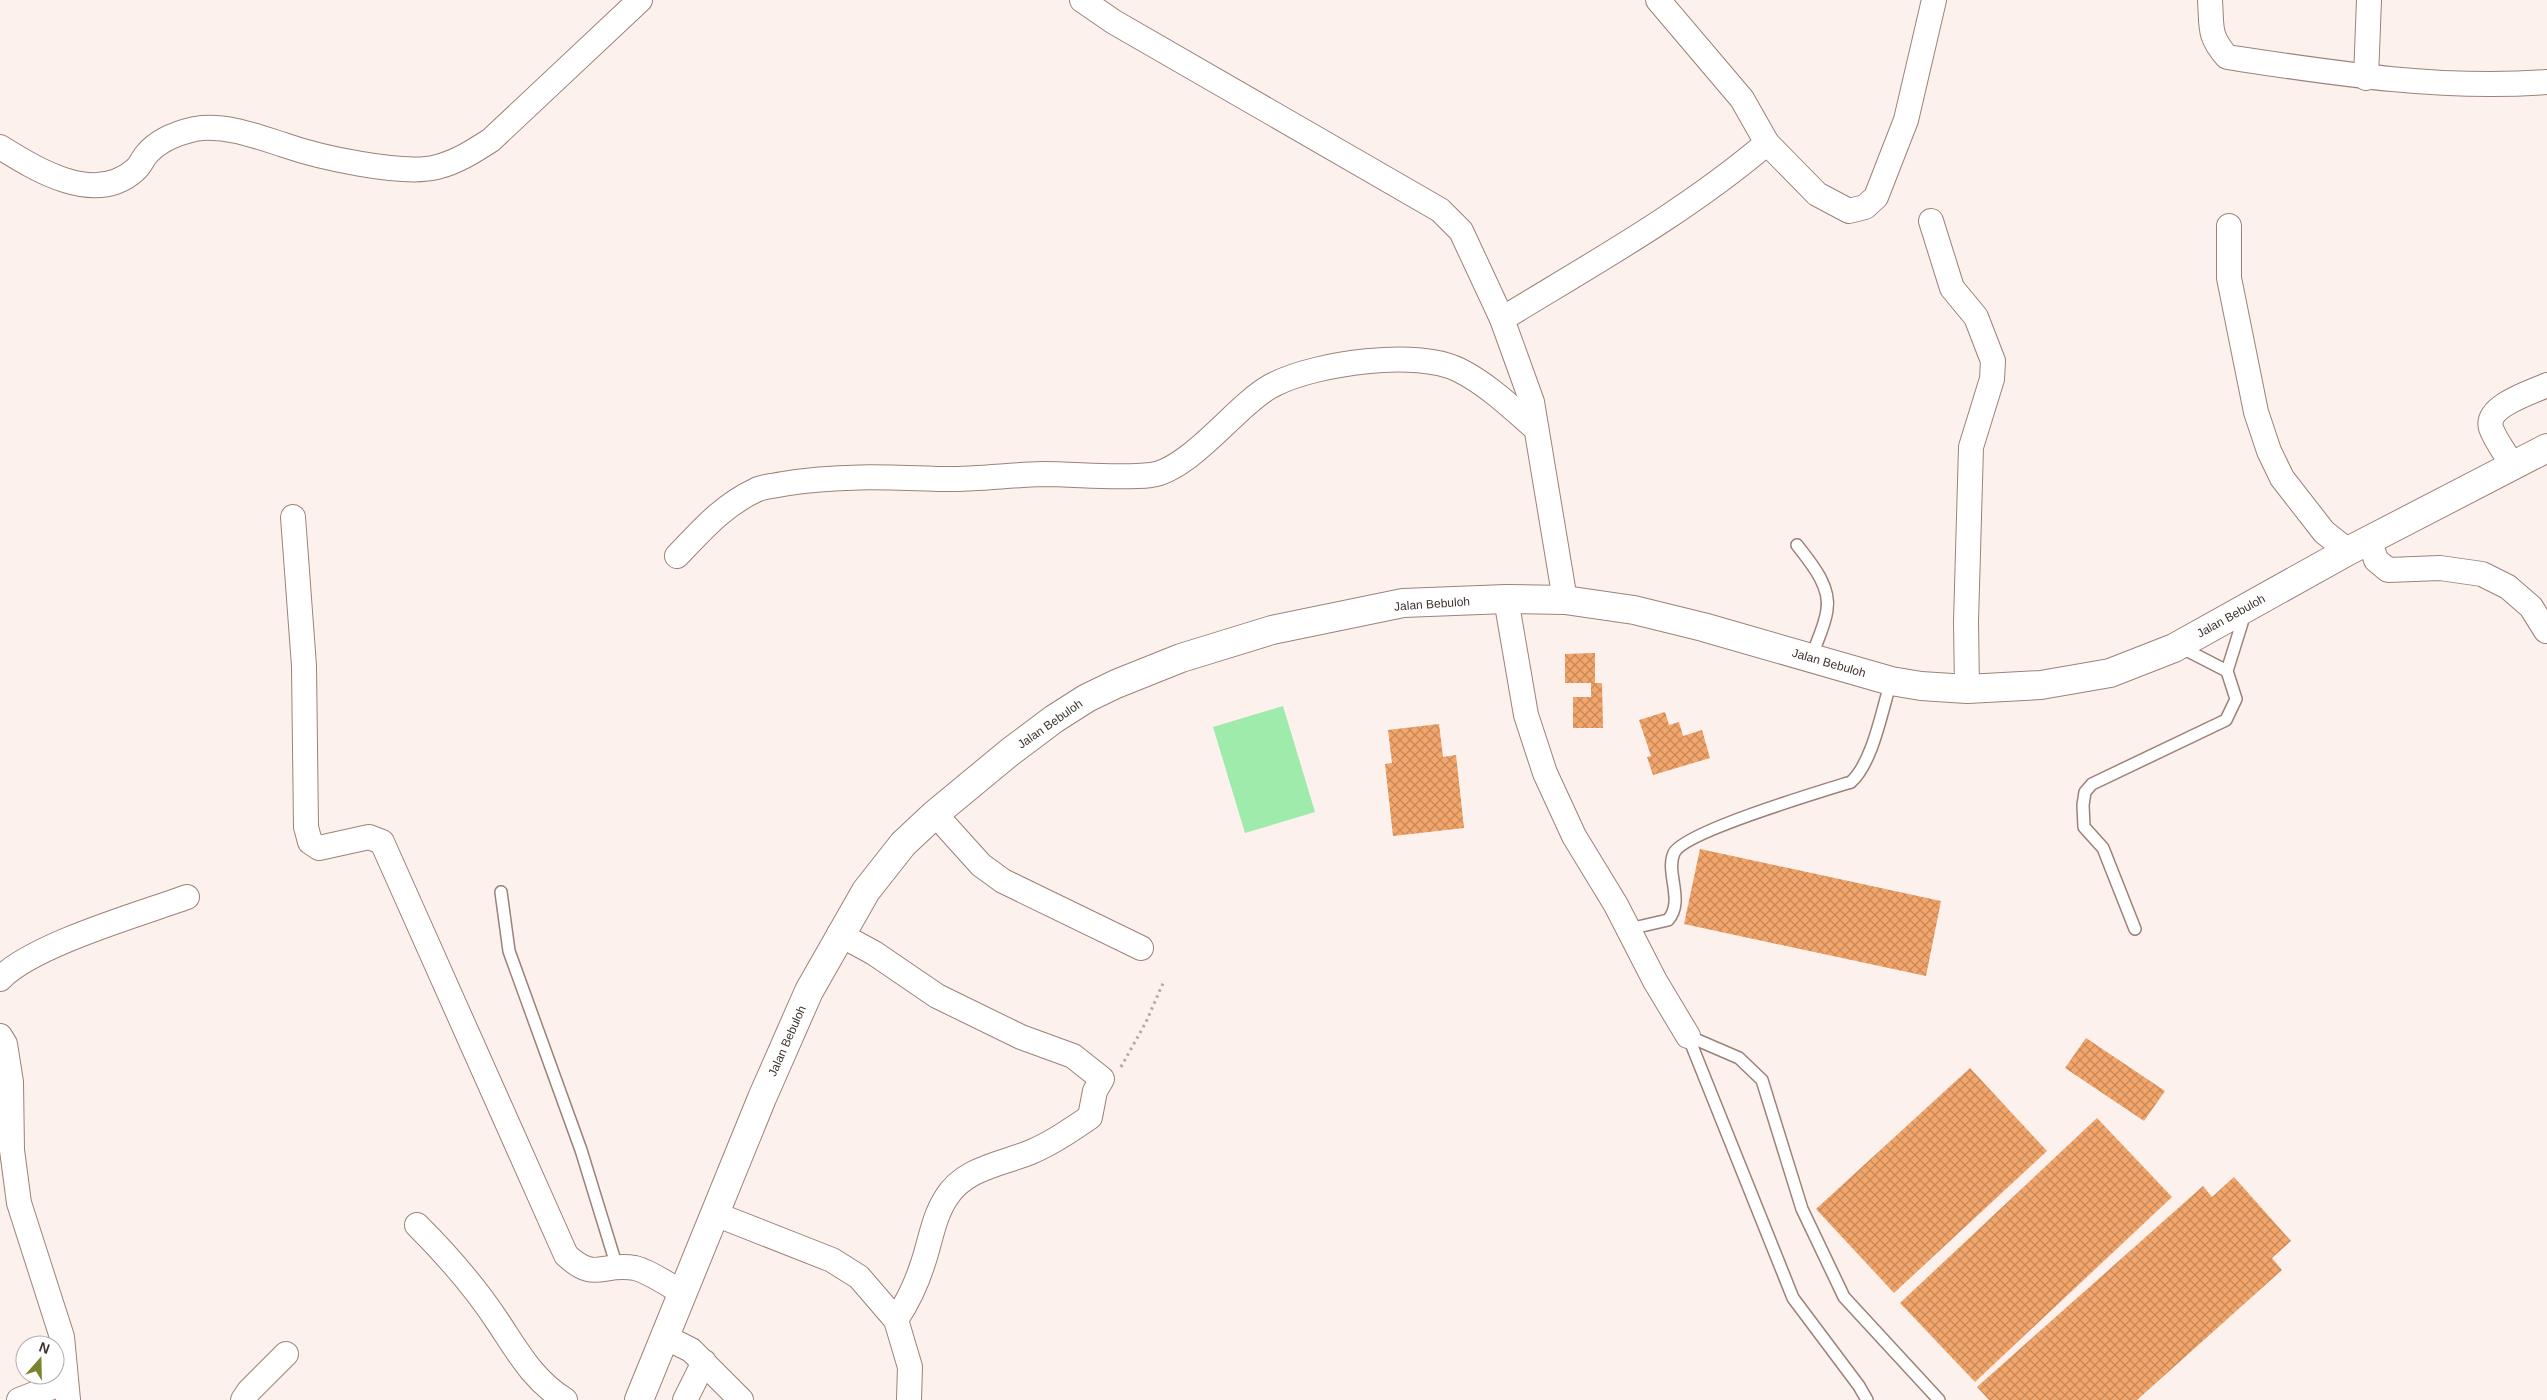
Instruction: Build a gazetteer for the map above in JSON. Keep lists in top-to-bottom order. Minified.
{"streets":{"main road":["Jalan Bebuloh"]},"north":"top"}
